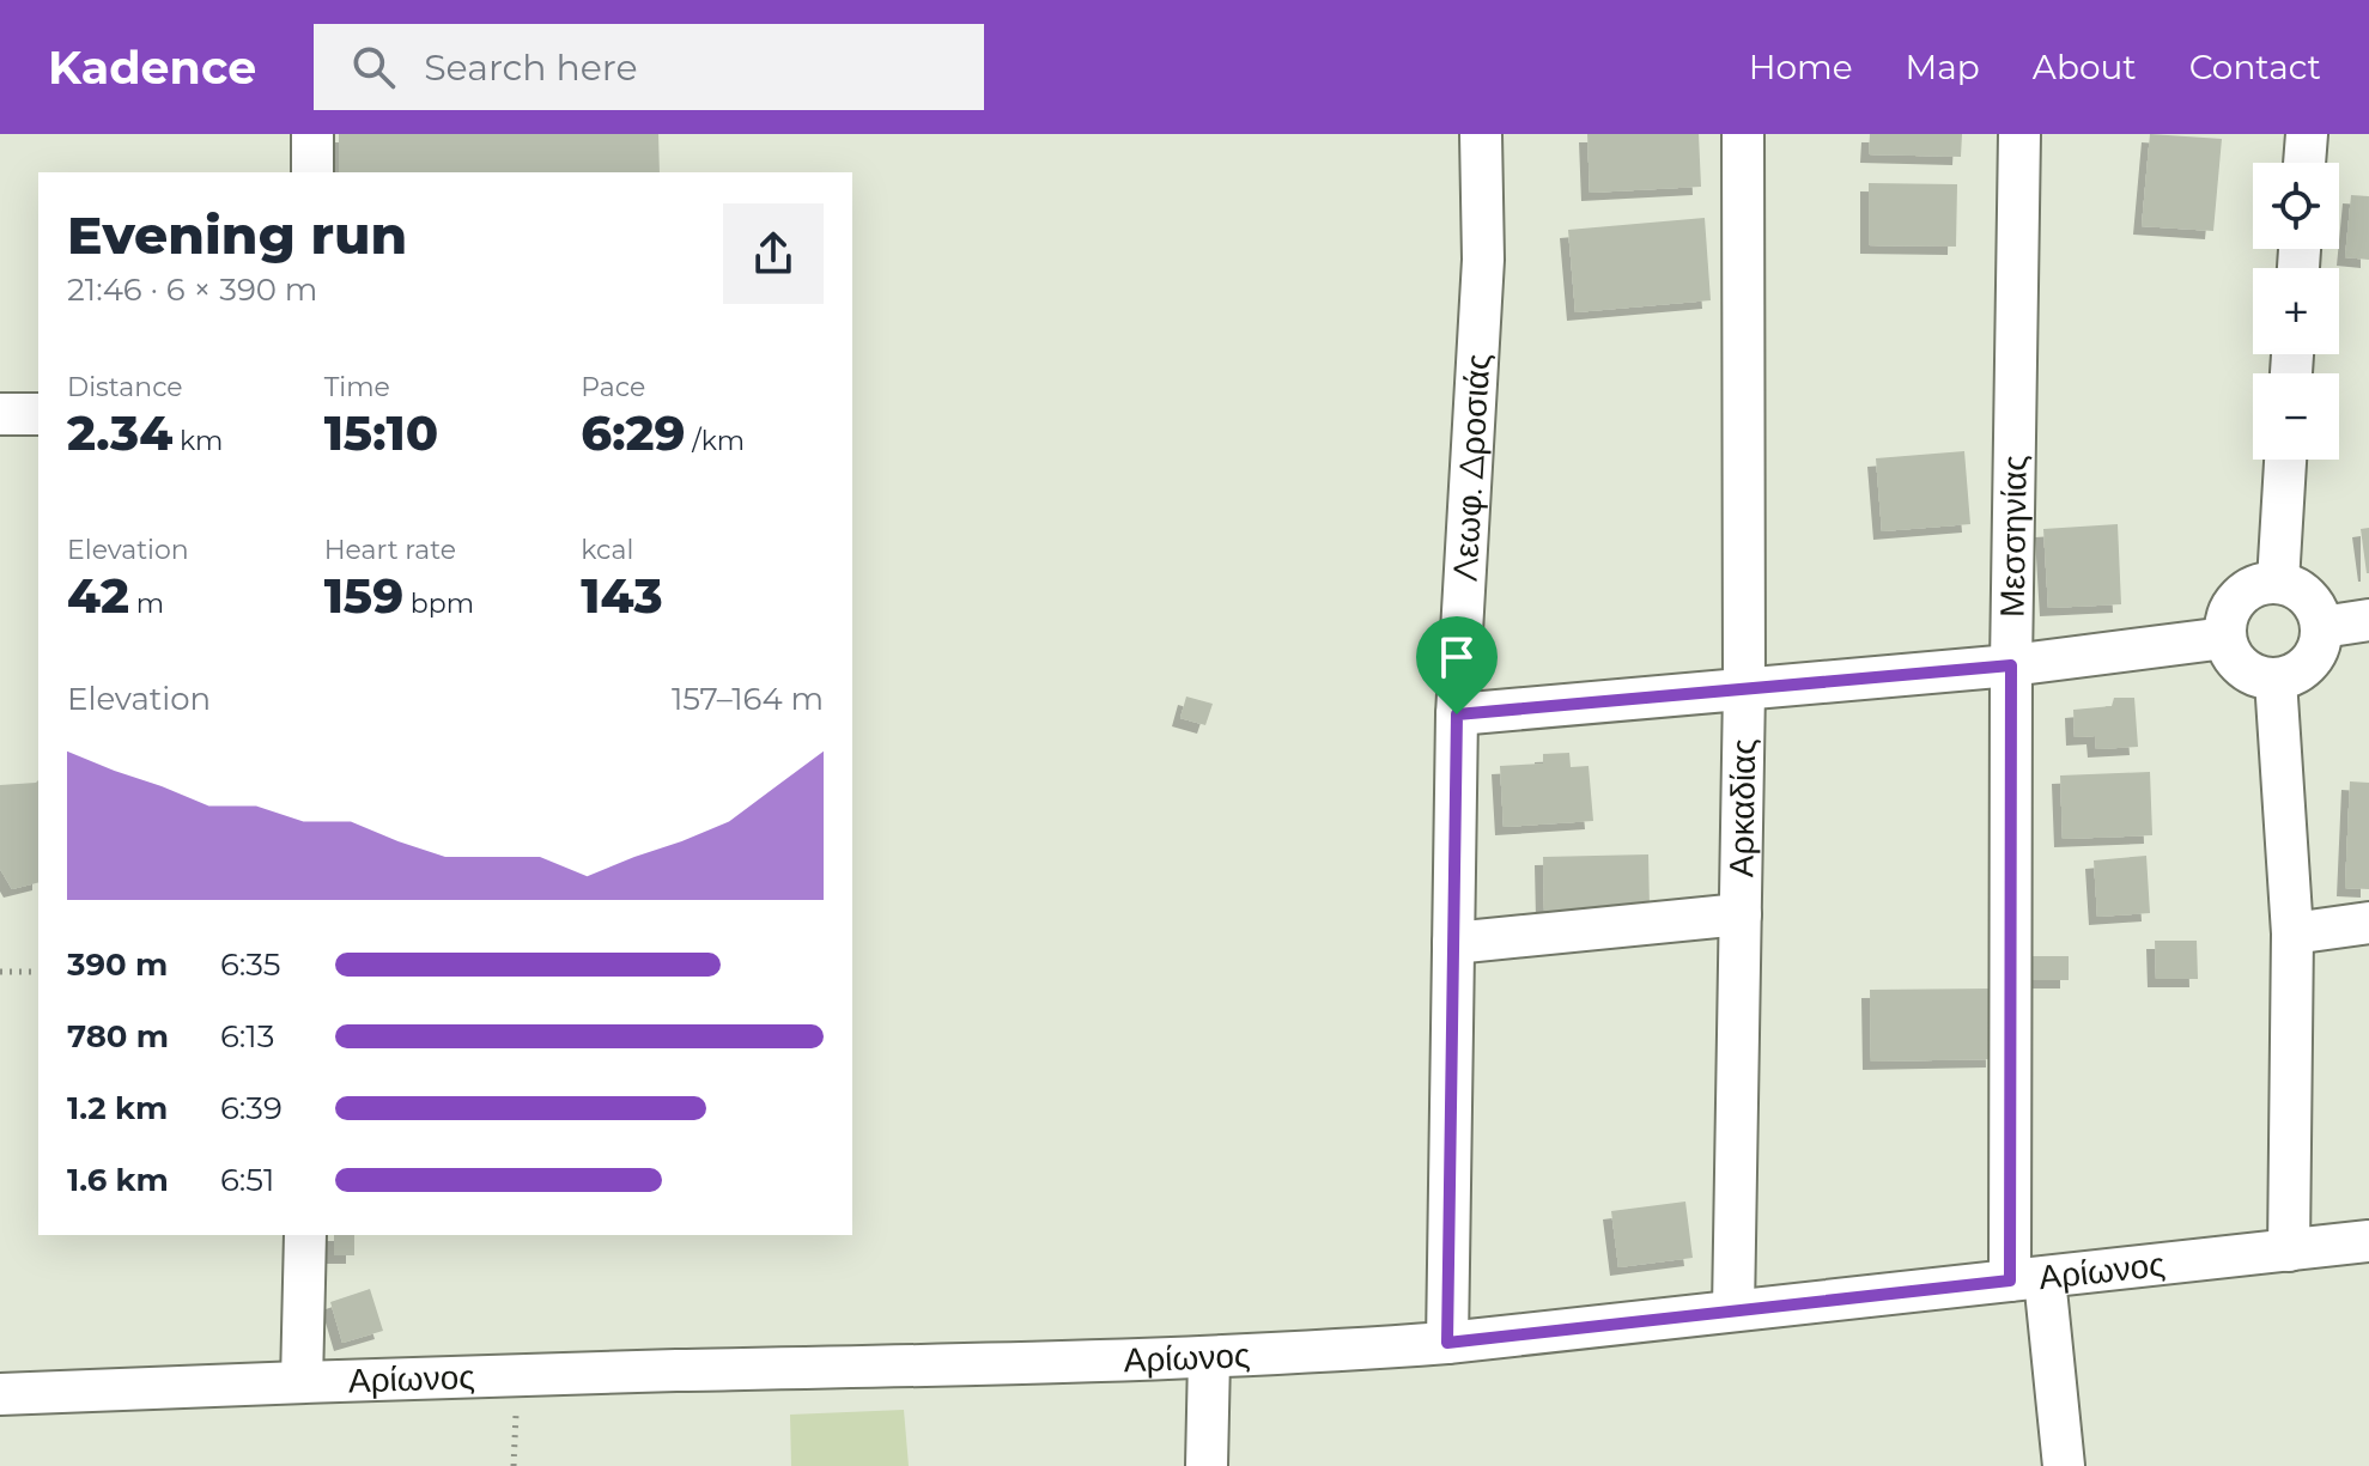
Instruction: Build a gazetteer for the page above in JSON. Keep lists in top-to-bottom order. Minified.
{"streets":{"street":["Λεωφ. Δροσιάς","Μεσσηνίας","Αρκαδίας","Αρίωνος"]},"crossings":[["Λεωφ. Δροσιάς","Αρίωνος"],["Μεσσηνίας","Αρίωνος"],["Αρκαδίας","Αρίωνος"]],"page":{"header":"Kadence","search":"Search here","nav":["Home","Map","About","Contact"],"map_buttons":["+","−"],"heading":["Evening run","21:46 · 6 × 390 m"],"stats":[["Distance","2.34 km"],["Time","15:10"],["Pace","6:29 /km"],["Elevation","42 m"],["Heart rate","159 bpm"],["kcal","143"]],"chart":["Elevation","157–164 m"],"list":[{"name":"390 m","note":"6:35"},{"name":"780 m","note":"6:13"},{"name":"1.2 km","note":"6:39"},{"name":"1.6 km","note":"6:51"}]}}
